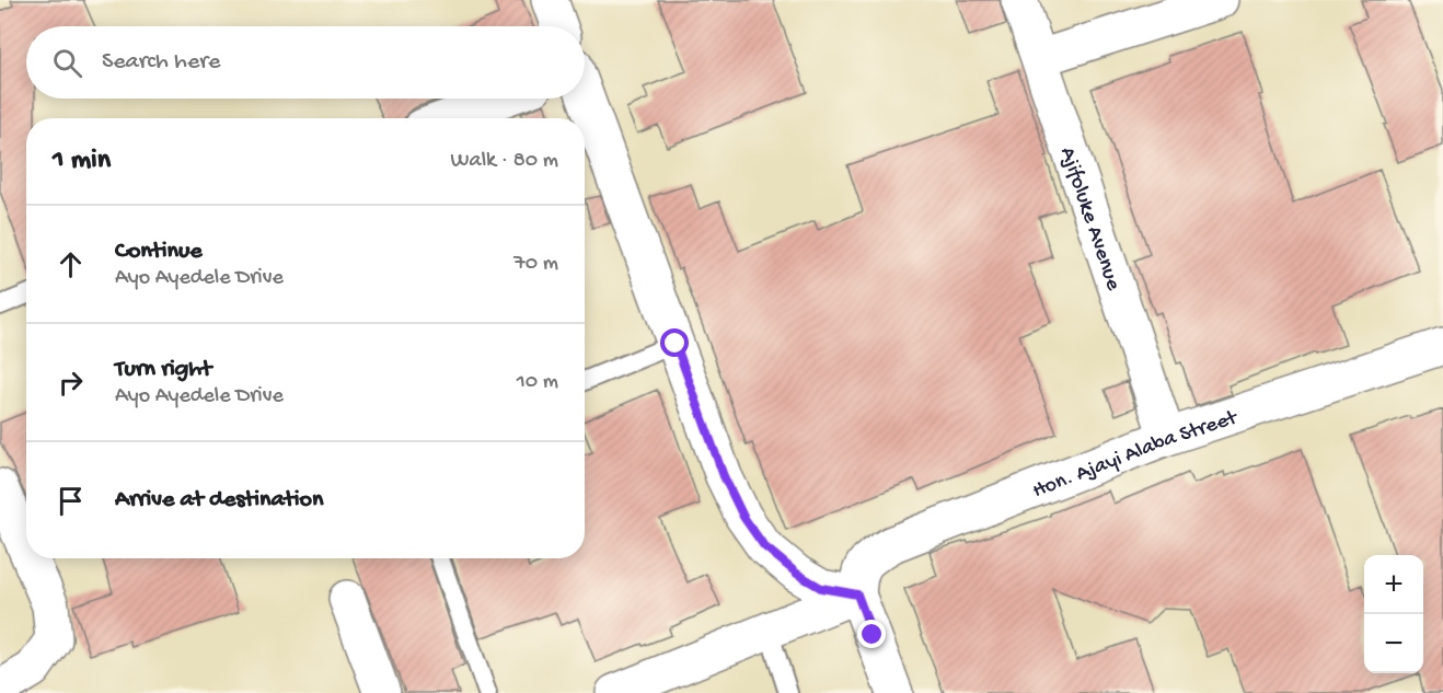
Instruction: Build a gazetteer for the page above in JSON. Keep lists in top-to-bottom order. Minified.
{"streets":{"street":["Ajifoluke Avenue","Hon. Ajayi Alaba Street"]},"crossings":[["Ajifoluke Avenue","Hon. Ajayi Alaba Street"]],"page":{"search":"Search here","heading":["1 min","Walk · 80 m"],"list":[["Continue","Ayo Ayedele Drive","70 m"],["Turn right","Ayo Ayedele Drive","10 m"],"Arrive at destination"],"map_buttons":["+","−"]}}
